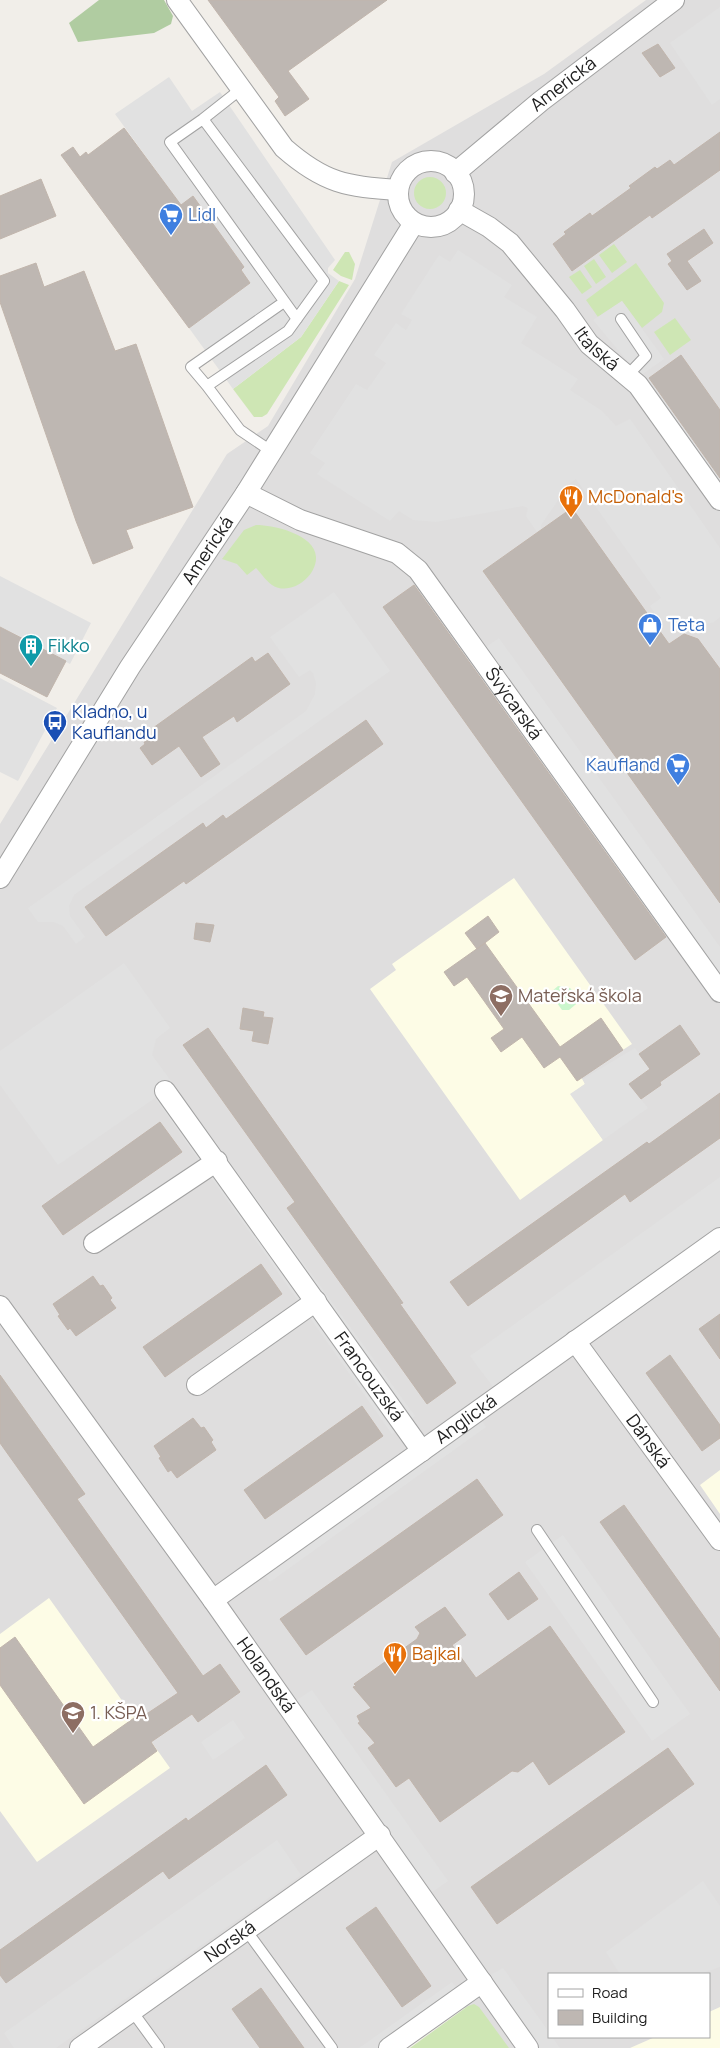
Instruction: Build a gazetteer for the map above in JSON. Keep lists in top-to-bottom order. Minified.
{"streets":{"street":["Americká","Italská","Švýcarská","Francouzská","Anglická","Dánská","Holandská","Norská"]},"crossings":[["Americká","Italská"],["Americká","Švýcarská"],["Francouzská","Anglická"],["Anglická","Dánská"],["Anglická","Holandská"],["Holandská","Norská"]],"places":{"supermarket":["Lidl","Kaufland"],"restaurant":["McDonald's","Bajkal"],"shop":["Teta"],"building":["Fikko"],"bus stop":["Kladno, u Kauflandu"],"school or university":["Mateřská škola","1. KŠPA"]},"legend":["Road","Building"]}
